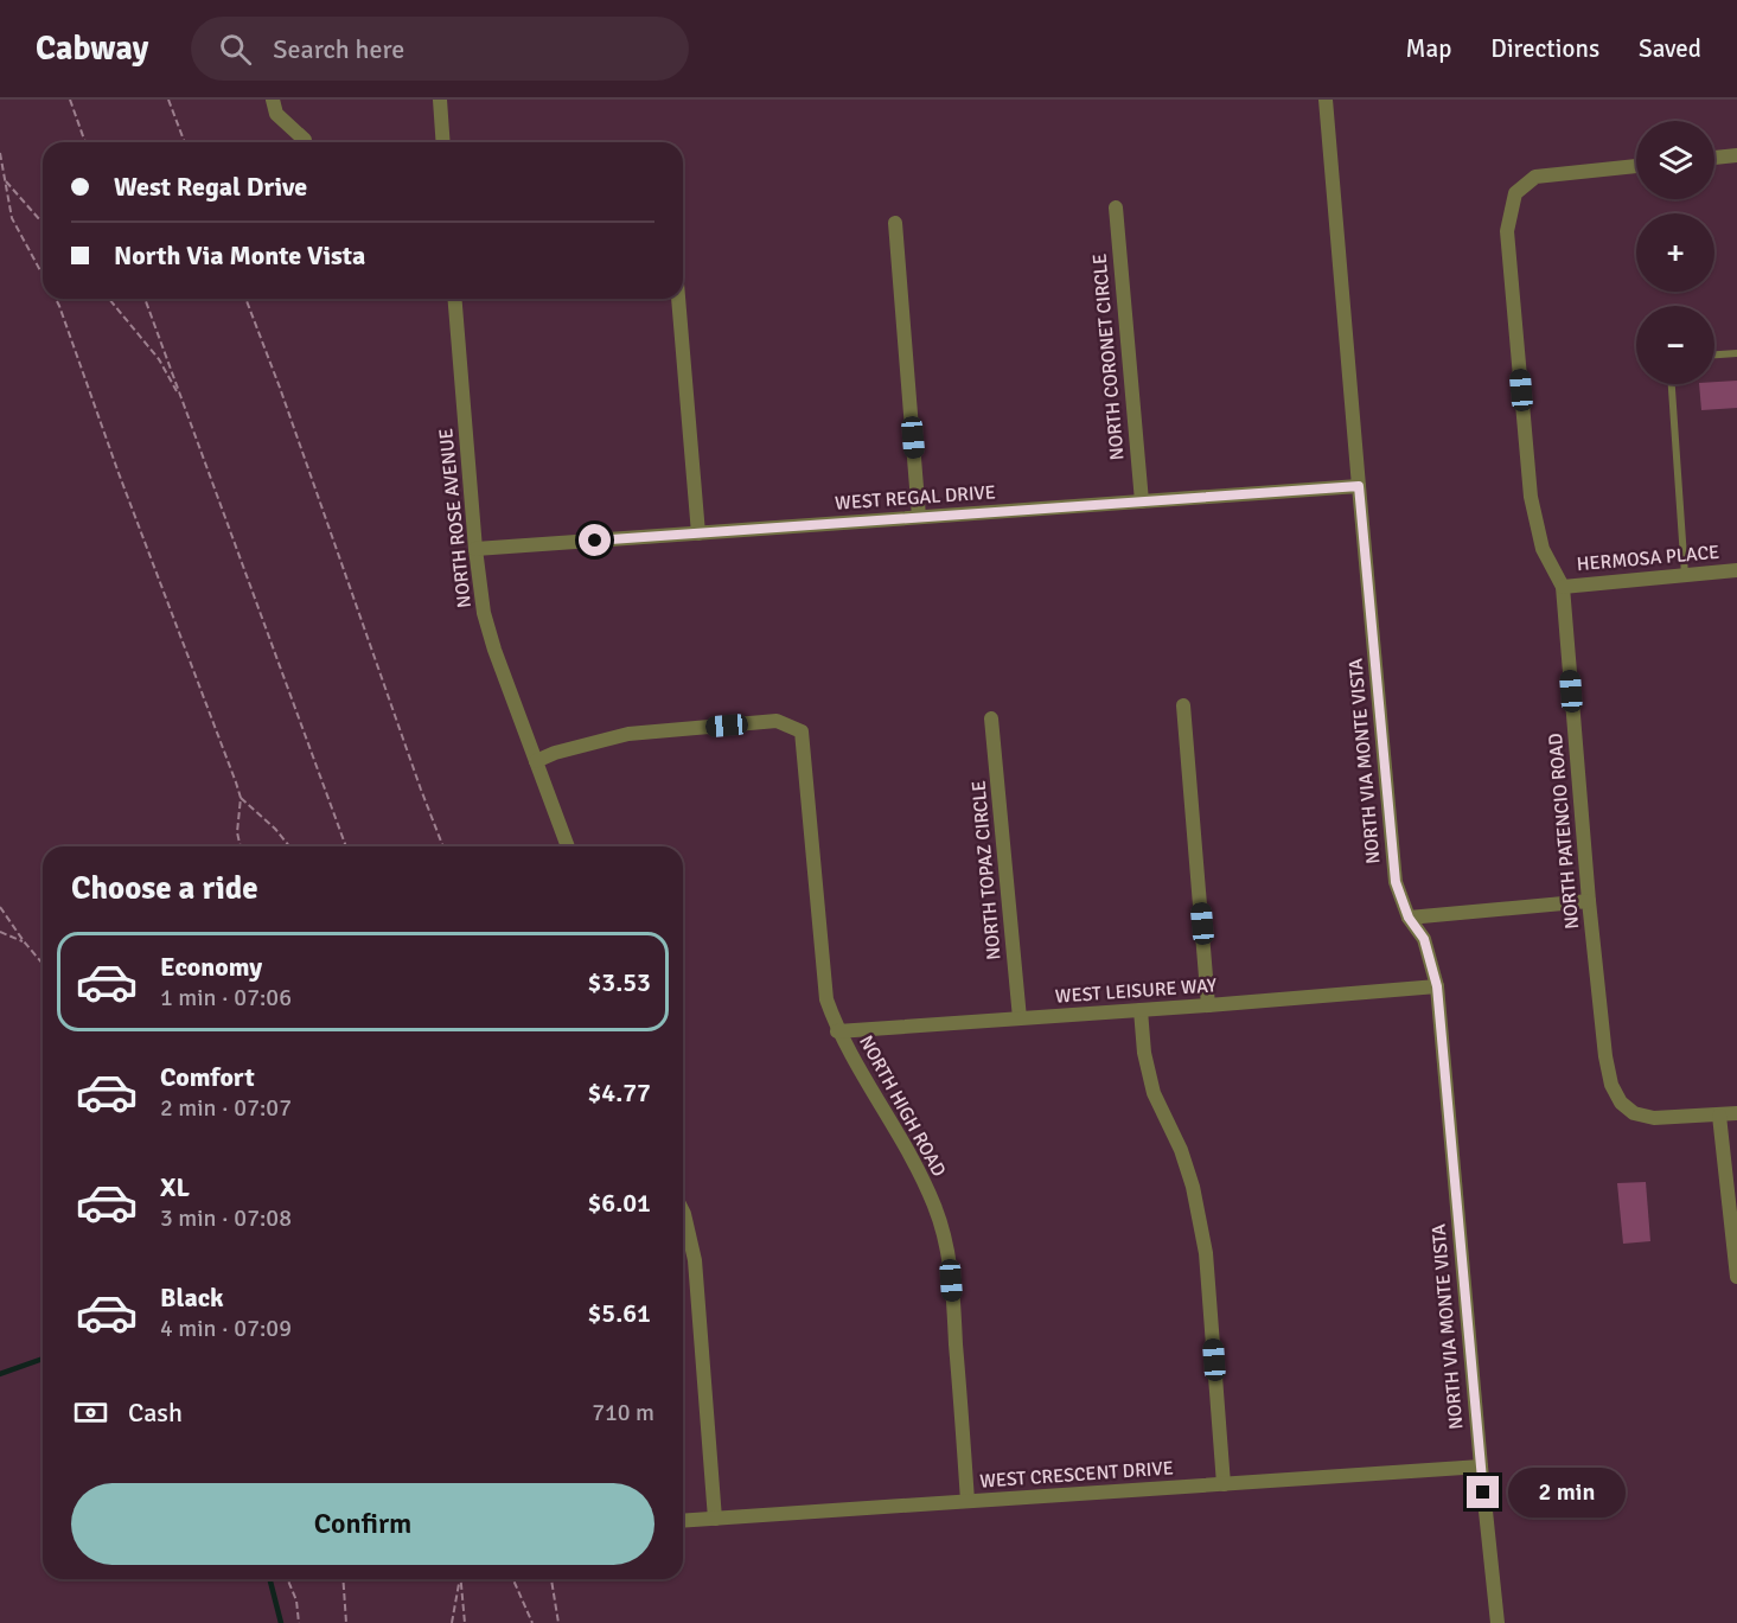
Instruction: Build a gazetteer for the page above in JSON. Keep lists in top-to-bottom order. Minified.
{"streets":{"street":["NORTH CORONET CIRCLE","WEST REGAL DRIVE","NORTH ROSE AVENUE","HERMOSA PLACE","NORTH VIA MONTE VISTA","NORTH PATENCIO ROAD","NORTH TOPAZ CIRCLE","WEST LEISURE WAY","NORTH HIGH ROAD","WEST CRESCENT DRIVE"]},"crossings":[["NORTH CORONET CIRCLE","WEST REGAL DRIVE"],["WEST REGAL DRIVE","NORTH ROSE AVENUE"],["WEST REGAL DRIVE","NORTH VIA MONTE VISTA"],["NORTH ROSE AVENUE","NORTH HIGH ROAD"],["HERMOSA PLACE","NORTH PATENCIO ROAD"],["NORTH VIA MONTE VISTA","WEST LEISURE WAY"],["NORTH VIA MONTE VISTA","WEST CRESCENT DRIVE"],["NORTH TOPAZ CIRCLE","WEST LEISURE WAY"],["WEST LEISURE WAY","NORTH HIGH ROAD"],["NORTH HIGH ROAD","WEST CRESCENT DRIVE"]],"page":{"header":"Cabway","search":"Search here","nav":["Map","Directions","Saved"],"map_buttons":["+","−"],"banner":["West Regal Drive","North Via Monte Vista"],"heading":"Choose a ride","list":[{"name":"Economy","note":"1 min · 07:06","value":"$3.53"},{"name":"Comfort","note":"2 min · 07:07","value":"$4.77"},{"name":"XL","note":"3 min · 07:08","value":"$6.01"},{"name":"Black","note":"4 min · 07:09","value":"$5.61"}],"pay":["Cash","710 m"],"bubble":"2 min","buttons":"Confirm"}}
